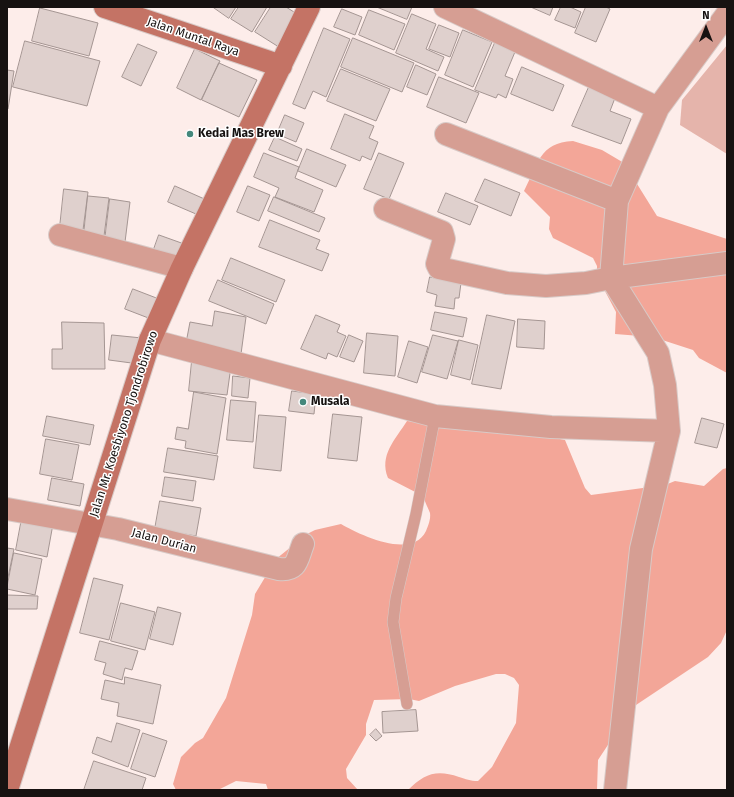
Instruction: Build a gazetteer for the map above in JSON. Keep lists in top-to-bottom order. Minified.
{"streets":{"main road":["Jalan Muntal Raya","Jalan Mr. Koesbiyono Tjondrobirowo"],"street":["Jalan Durian"]},"crossings":[["Jalan Muntal Raya","Jalan Mr. Koesbiyono Tjondrobirowo"],["Jalan Mr. Koesbiyono Tjondrobirowo","Jalan Durian"]],"places":["Kedai Mas Brew","Musala"],"north":"top"}
